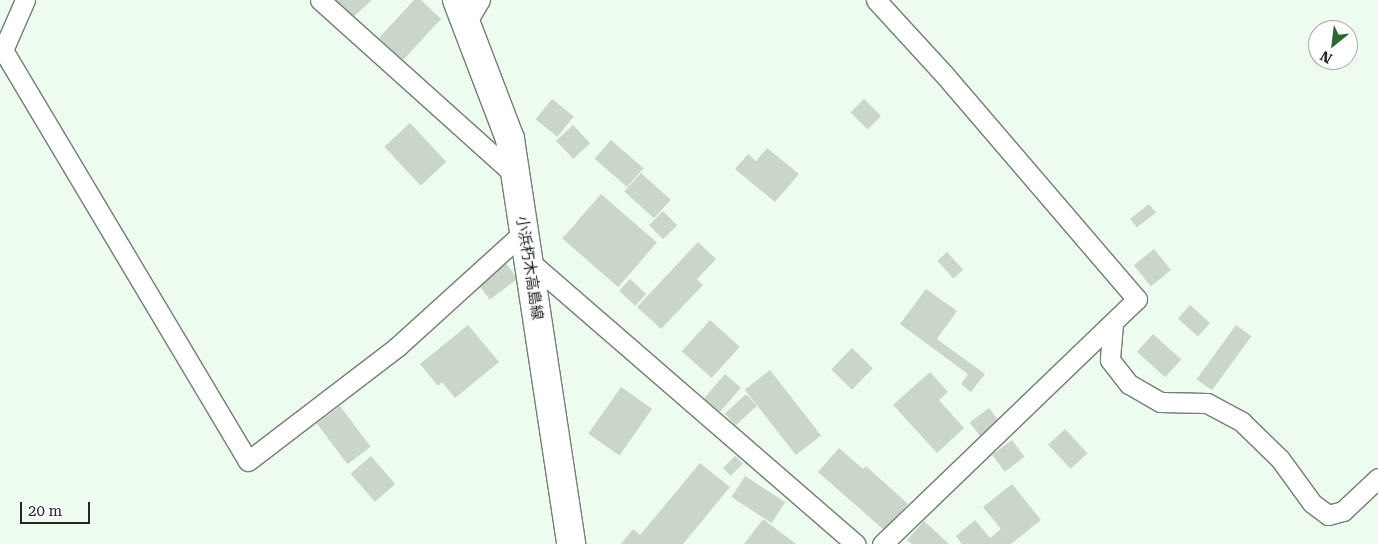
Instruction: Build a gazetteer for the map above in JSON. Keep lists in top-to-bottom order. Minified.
{"streets":{"main road":["小浜朽木高島線"]},"scale_bar":"20 m","north":"bottom left"}
